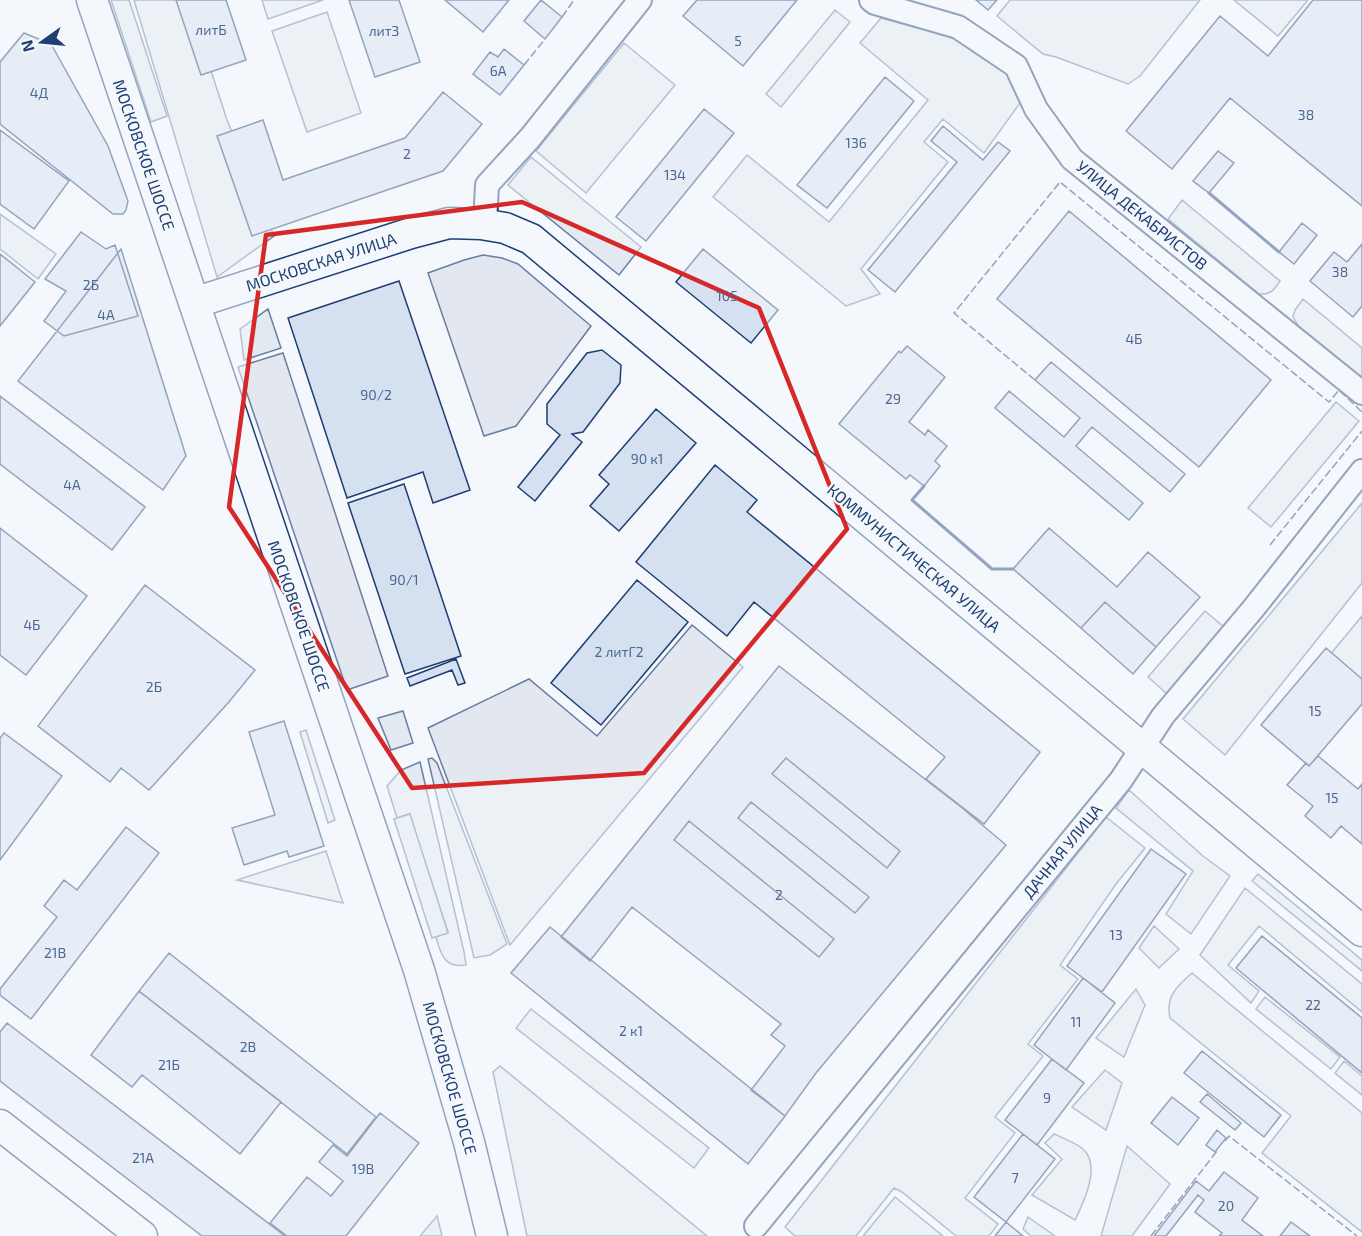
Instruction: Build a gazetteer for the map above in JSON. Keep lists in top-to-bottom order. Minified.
{"streets":{"main road":["МОСКОВСКОЕ ШОССЕ","МОСКОВСКАЯ УЛИЦА","КОММУНИСТИЧЕСКАЯ УЛИЦА"],"street":["УЛИЦА ДЕКАБРИСТОВ","ДАЧНАЯ УЛИЦА"]},"crossings":[["МОСКОВСКОЕ ШОССЕ","МОСКОВСКАЯ УЛИЦА"],["МОСКОВСКАЯ УЛИЦА","КОММУНИСТИЧЕСКАЯ УЛИЦА"],["КОММУНИСТИЧЕСКАЯ УЛИЦА","ДАЧНАЯ УЛИЦА"]],"house_numbers":["литБ","литЗ","5","6А","4Д","38","136","2","134","38","2Б","105","4А","4Б","90/2","29","90 к1","4А","90/1","4Б","2 литГ2","2Б","15","15","2","13","21В","22","11","2 к1","2В","21Б","9","21А","19В","7","20"],"north":"left"}
